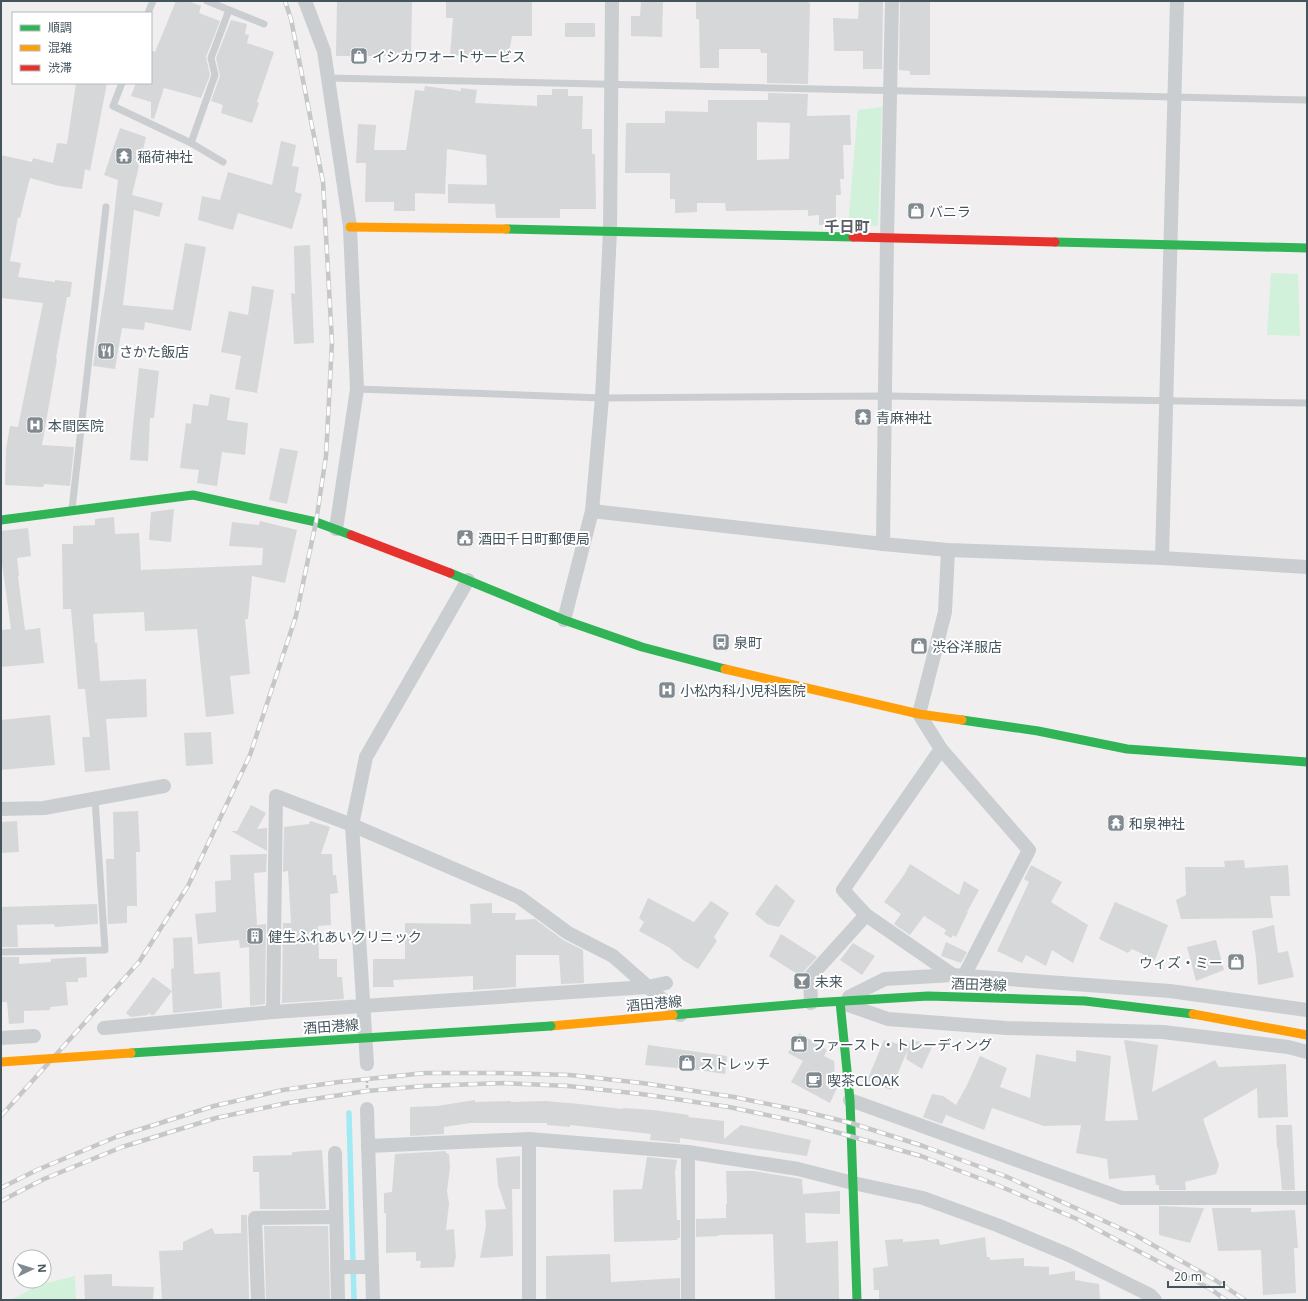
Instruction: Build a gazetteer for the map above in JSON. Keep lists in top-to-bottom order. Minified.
{"streets":{"street":["酒田港線"]},"districts":["千日町"],"places":{"shop":["イシカワオートサービス","バニラ","渋谷洋服店","ウィズ・ミー","ファースト・トレーディング","ストレッチ"],"temple":["稲荷神社","青麻神社","和泉神社"],"restaurant":["さかた飯店"],"hospital":["本間医院","小松内科小児科医院"],"public building":["酒田千日町郵便局"],"bus stop":["泉町"],"building":["健生ふれあいクリニック"],"bar":["未来"],"cafe":["喫茶CLOAK"]},"legend":["順調","混雑","渋滞"],"scale_bar":"20 m","north":"right"}
